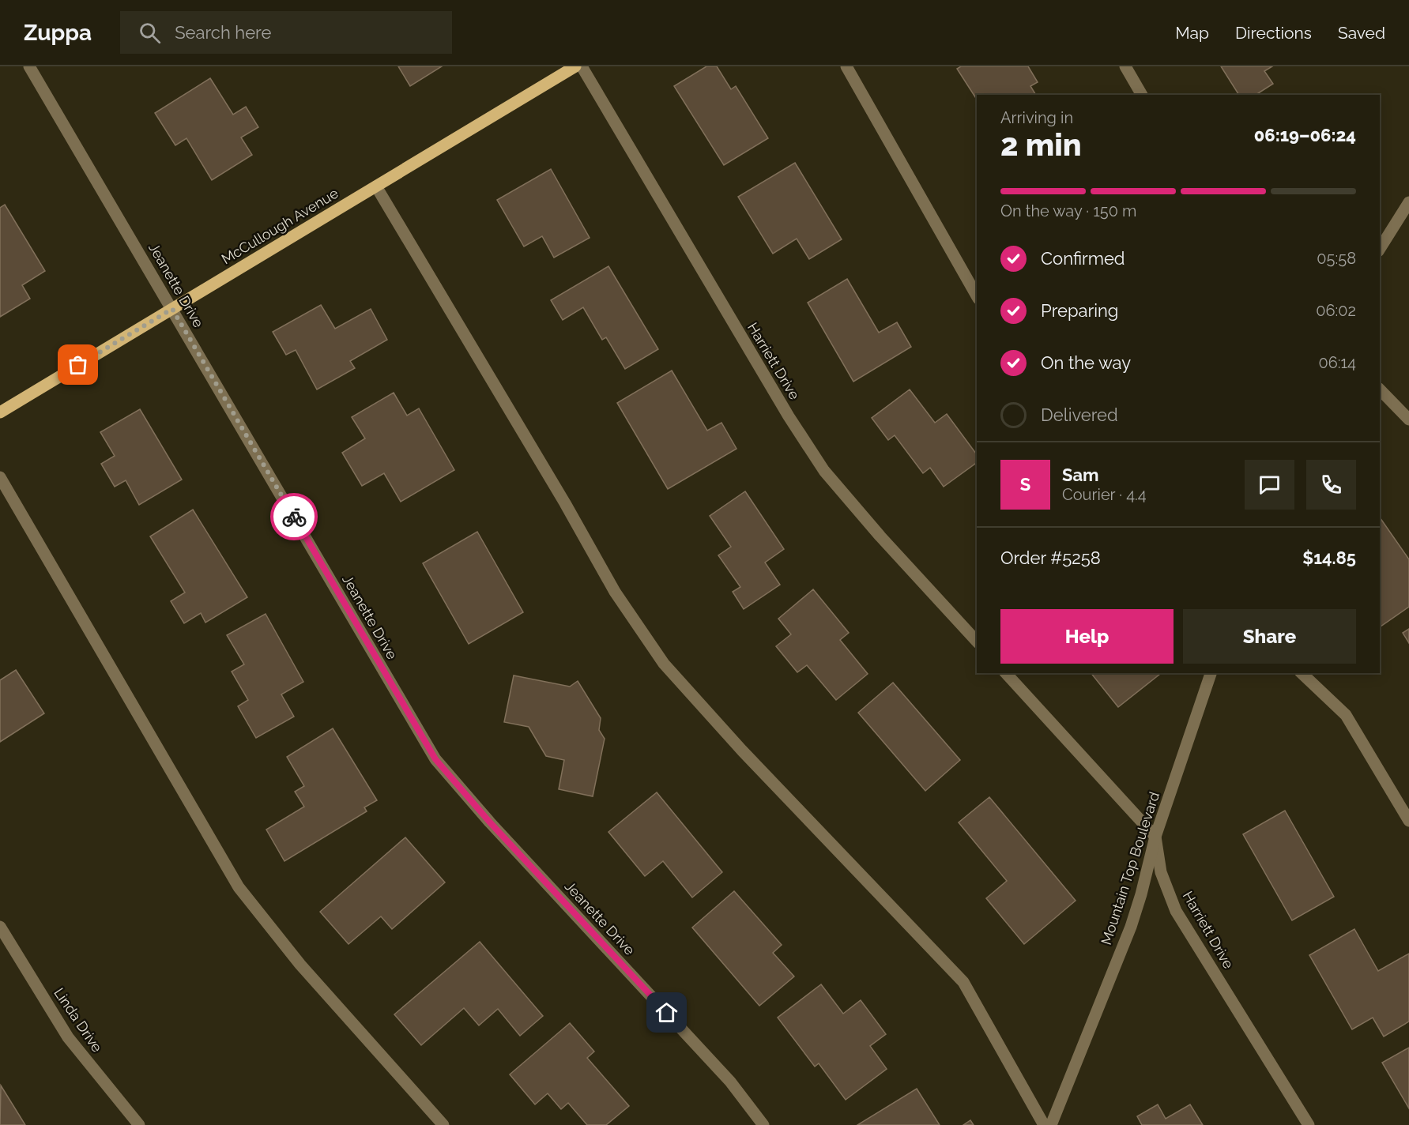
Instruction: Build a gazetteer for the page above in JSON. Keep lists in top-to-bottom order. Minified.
{"streets":{"main road":["McCullough Avenue"],"street":["Jeanette Drive","Harriett Drive","Mountain Top Boulevard","Linda Drive"]},"crossings":[["McCullough Avenue","Jeanette Drive"],["Harriett Drive","Mountain Top Boulevard"]],"page":{"header":"Zuppa","search":"Search here","nav":["Map","Directions","Saved"],"heading":["2 min","Arriving in","06:19–06:24"],"panel":["Sam","Courier · 4.4","Order #5258","$14.85"],"bar":"On the way · 150 m","list":[["Confirmed","05:58"],["Preparing","06:02"],["On the way","06:14"],"Delivered"],"round":"S","buttons":["Help","Share"]}}
